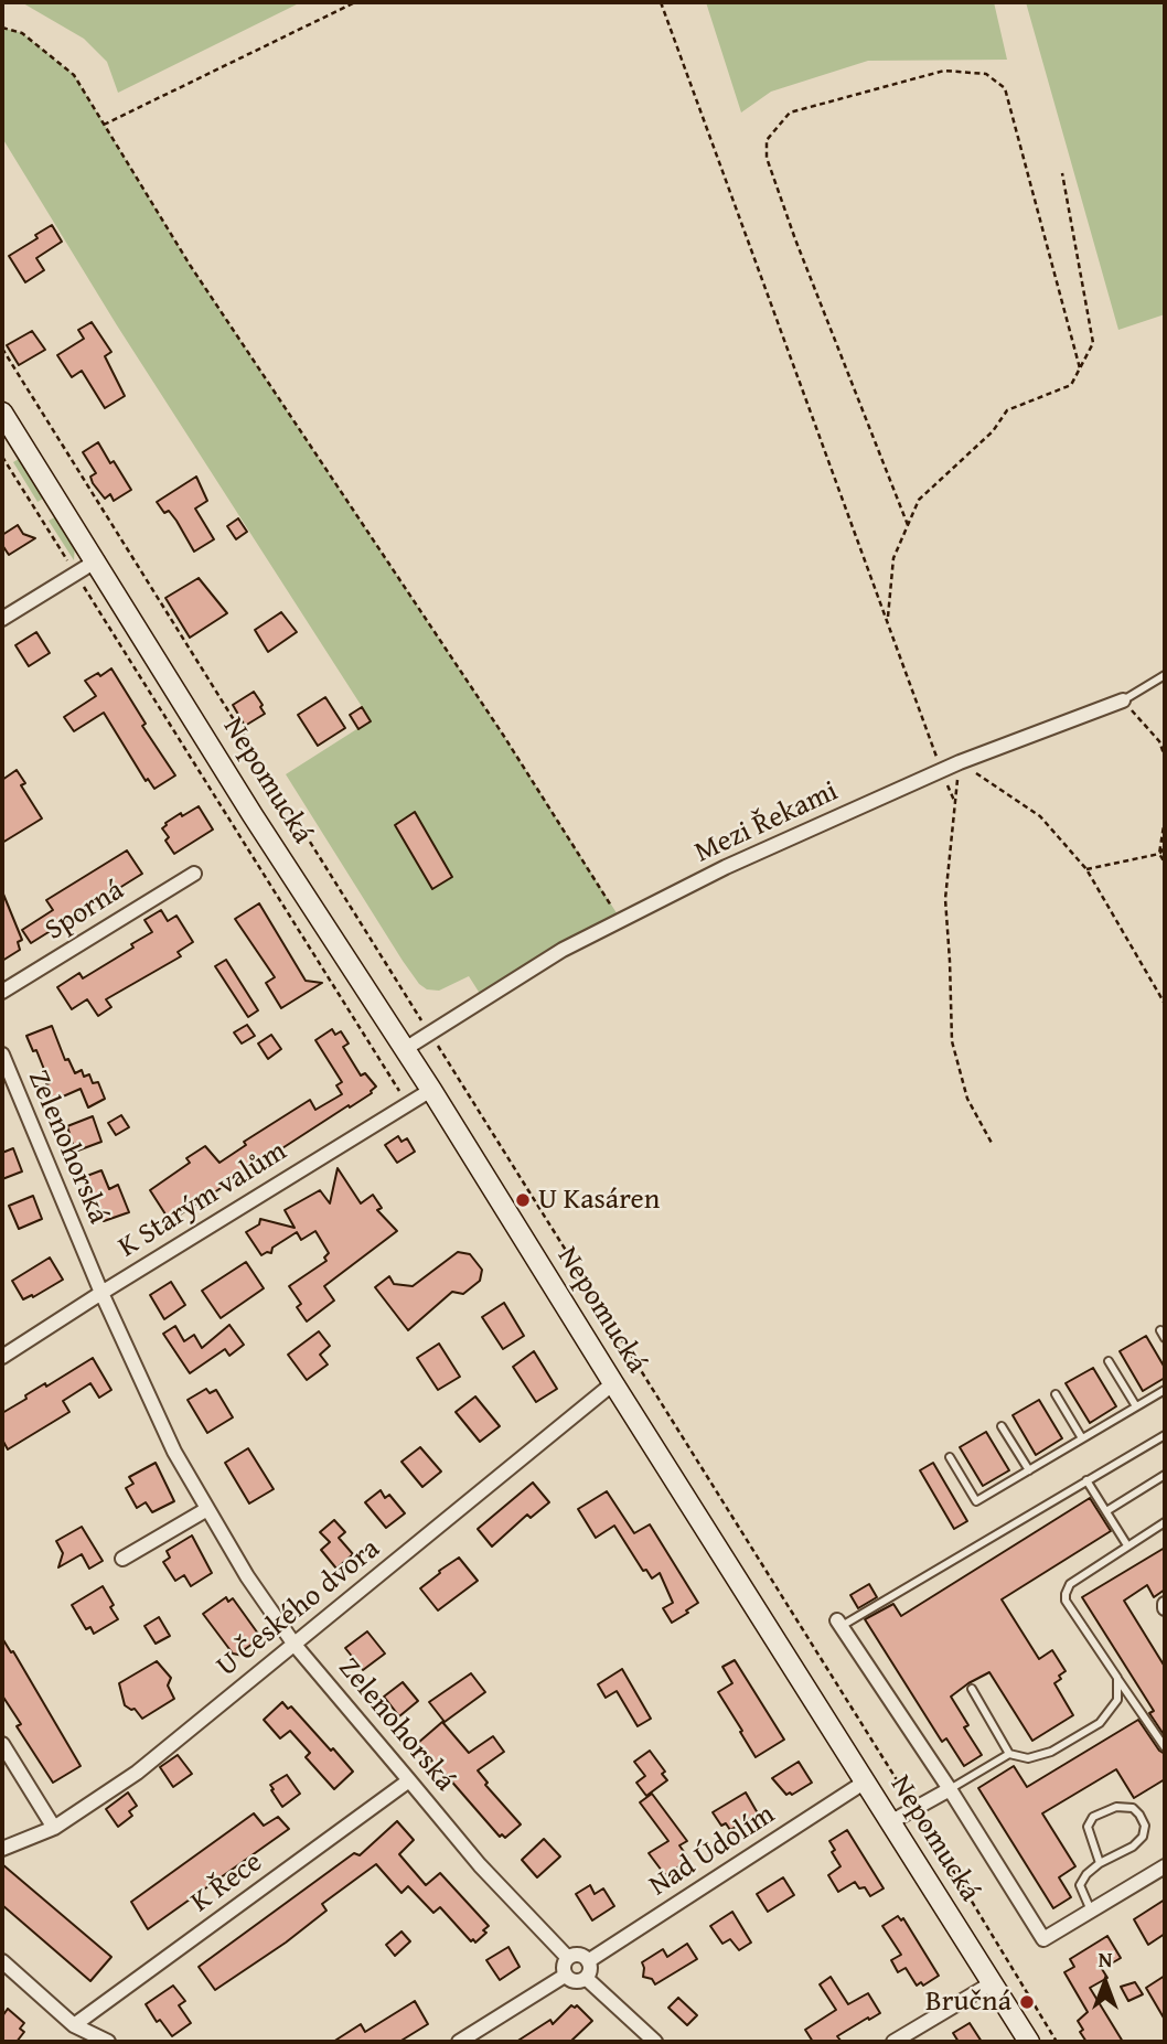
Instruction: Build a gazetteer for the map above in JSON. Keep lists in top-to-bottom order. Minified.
{"streets":{"street":["Nepomucká","Mezi Řekami","Sporná","Zelenohorská","K Starým valům","U Českého dvora","Nad Údolím","K Řece"]},"crossings":[["Nepomucká","Mezi Řekami"],["Nepomucká","K Starým valům"],["Nepomucká","U Českého dvora"],["Nepomucká","Nad Údolím"],["Zelenohorská","K Starým valům"],["Zelenohorská","U Českého dvora"],["Zelenohorská","Nad Údolím"],["Zelenohorská","K Řece"]],"places":["U Kasáren","Bručná"],"north":"top"}
